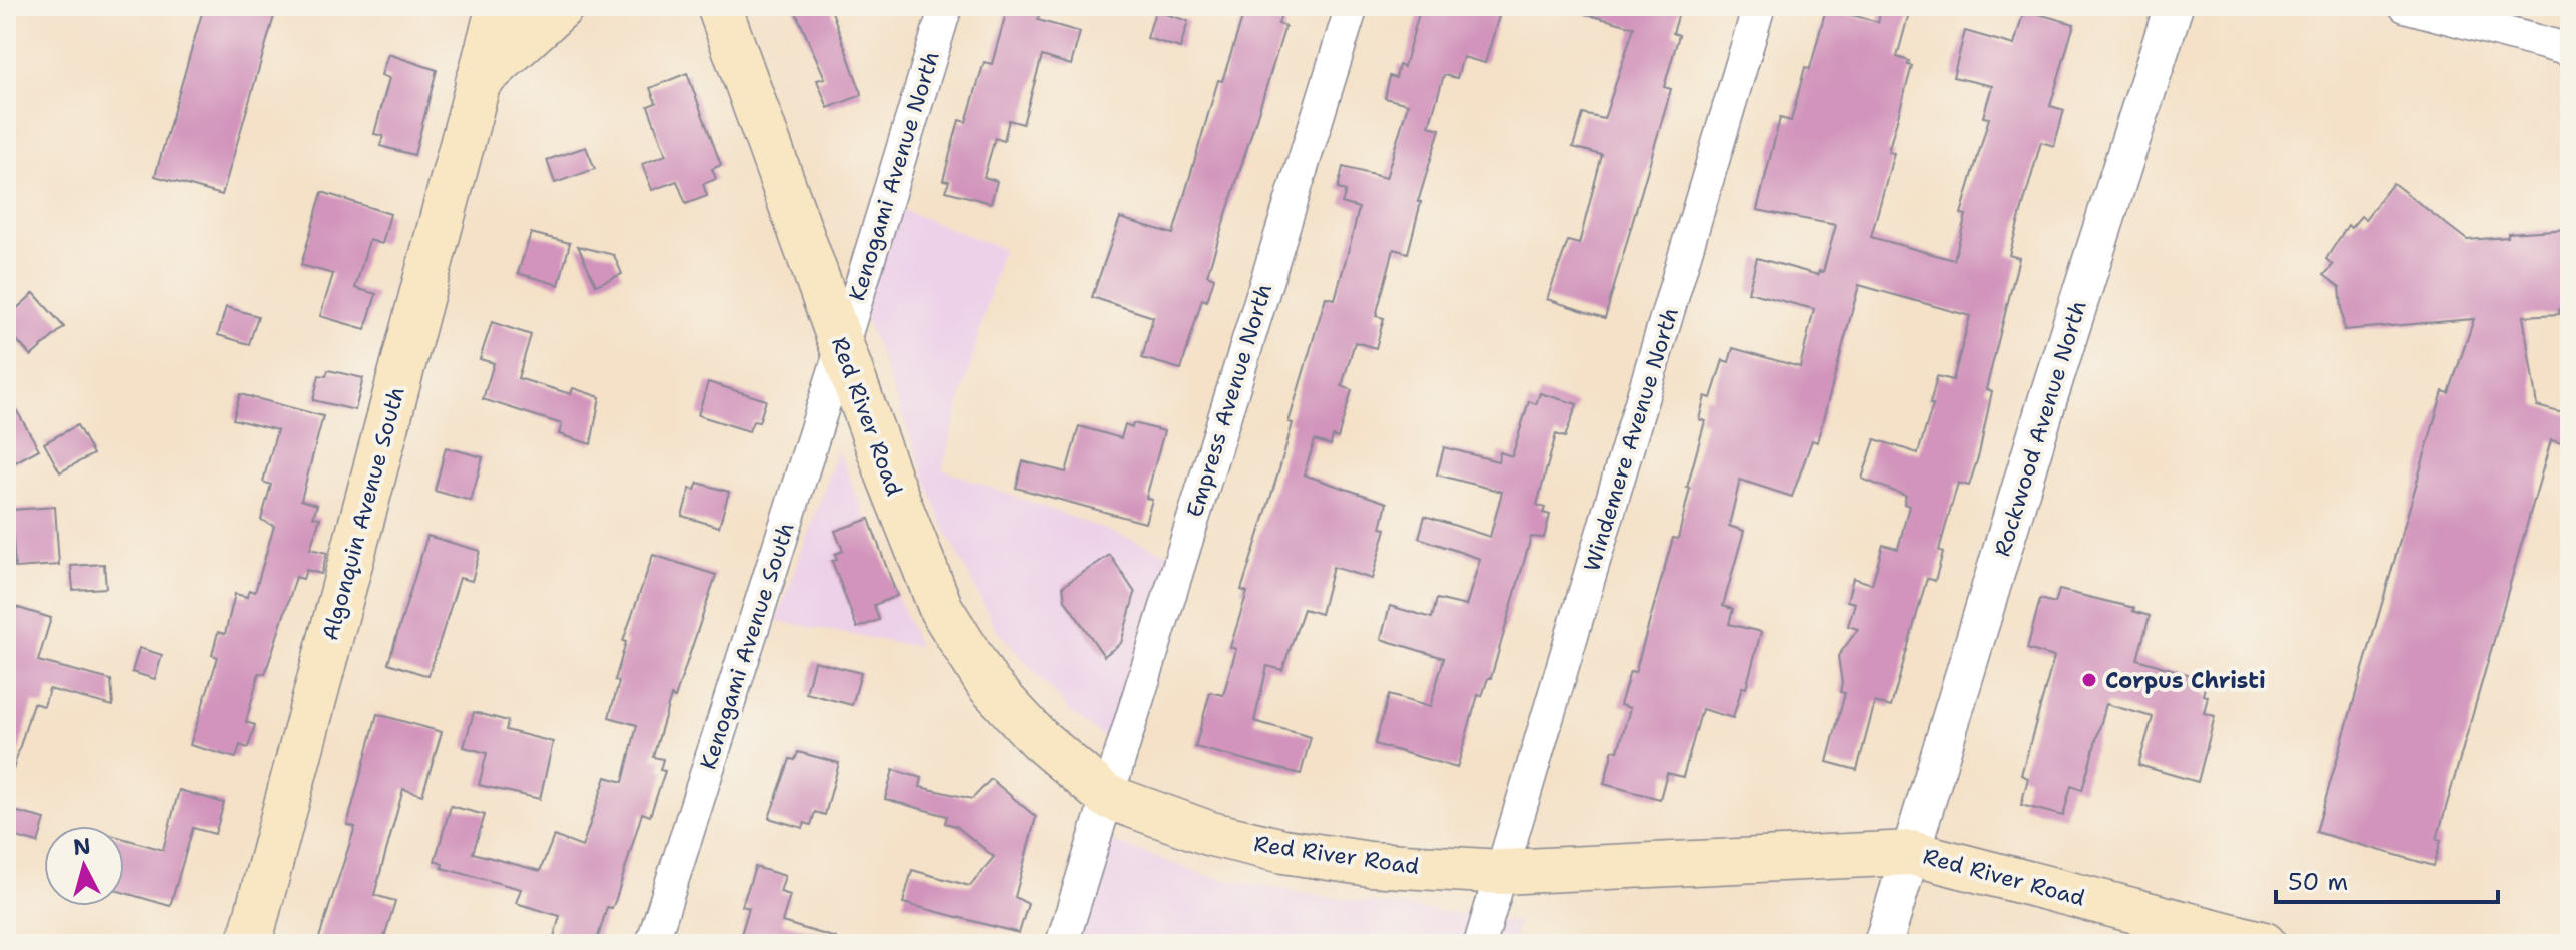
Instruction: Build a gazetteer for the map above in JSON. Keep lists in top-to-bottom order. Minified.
{"streets":{"main road":["Red River Road","Algonquin Avenue South"],"street":["Kenogami Avenue North","Empress Avenue North","Rockwood Avenue North","Windemere Avenue North","Kenogami Avenue South"]},"crossings":[["Kenogami Avenue North","Red River Road"],["Kenogami Avenue North","Kenogami Avenue South"],["Empress Avenue North","Red River Road"],["Red River Road","Rockwood Avenue North"],["Red River Road","Windemere Avenue North"],["Red River Road","Kenogami Avenue South"]],"places":["Corpus Christi"],"scale_bar":"50 m","north":"top"}
